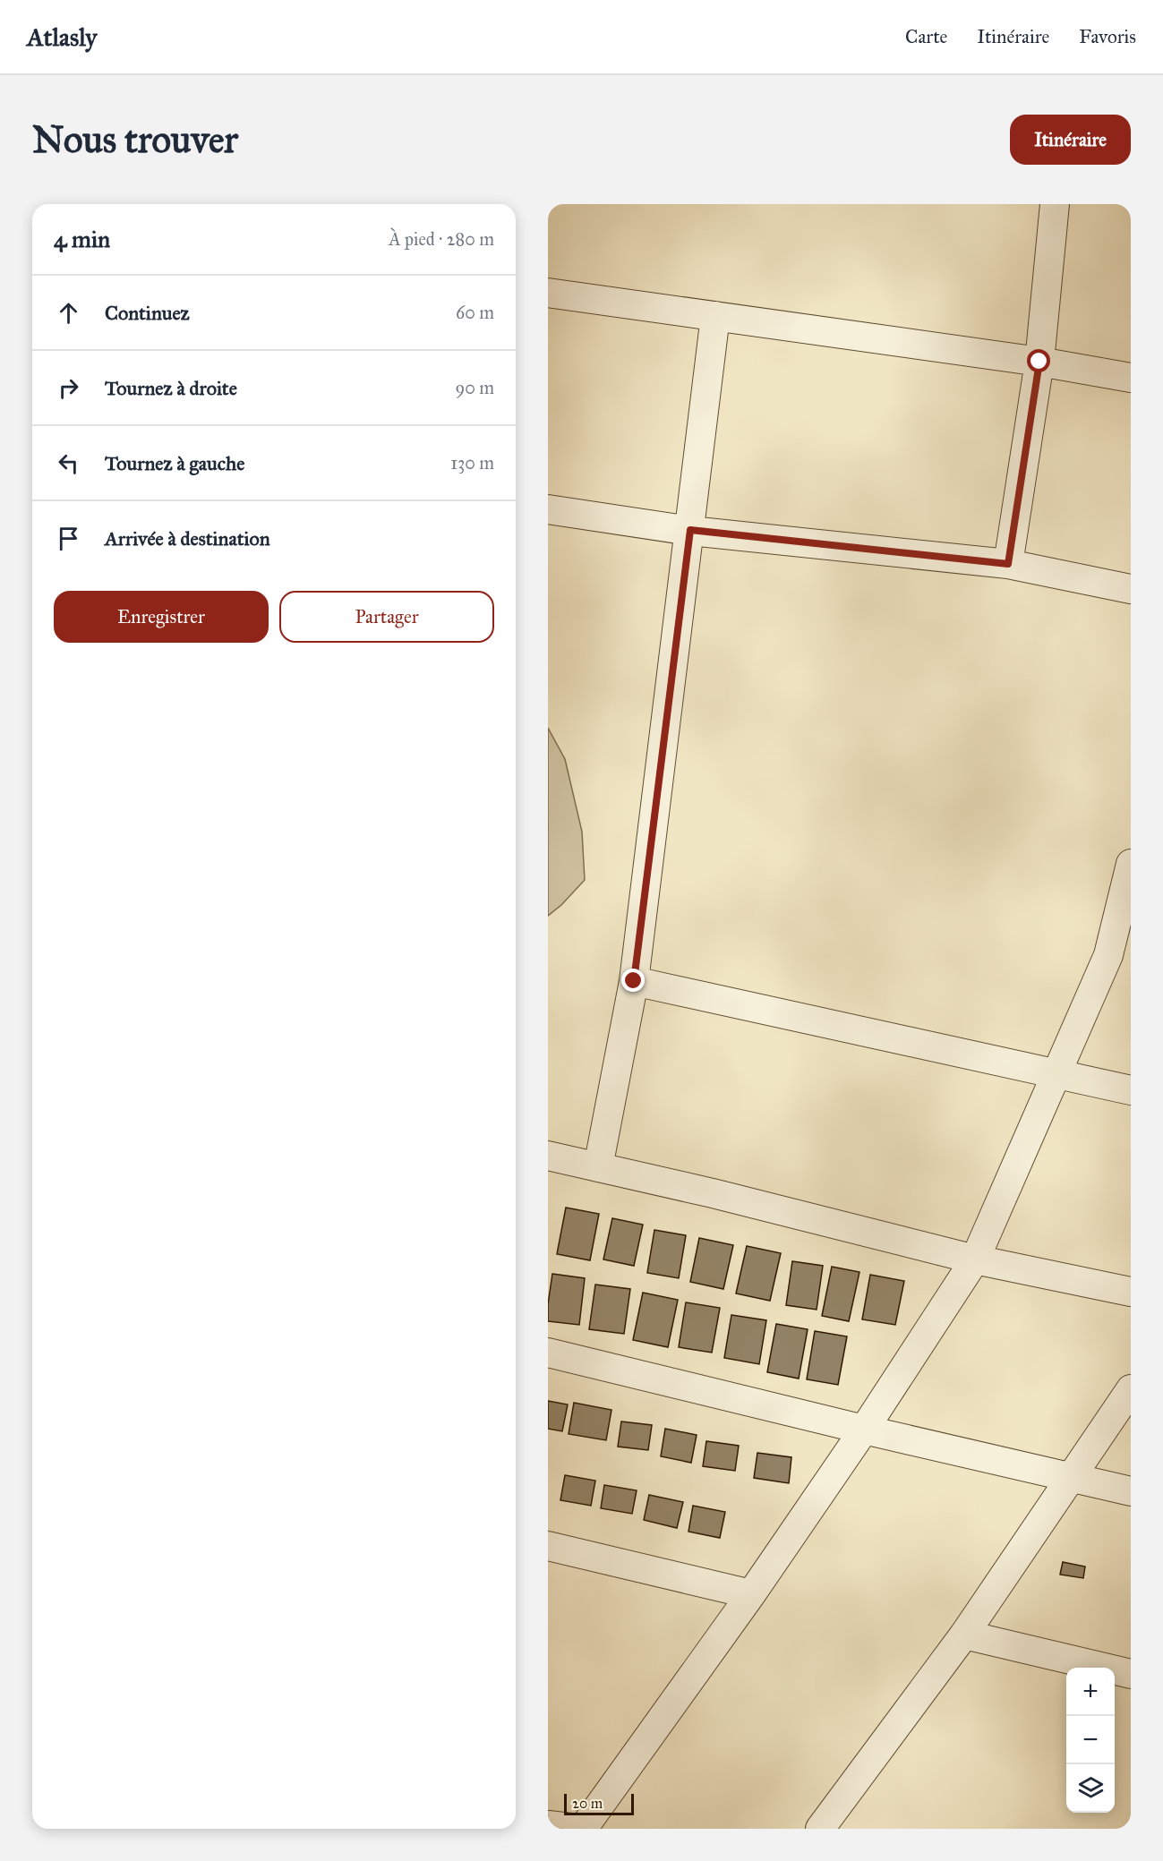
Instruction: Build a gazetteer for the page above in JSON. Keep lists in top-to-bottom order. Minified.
{"scale_bar":"20 m","page":{"header":"Atlasly","nav":["Carte","Itinéraire","Favoris"],"buttons":["Itinéraire",["Enregistrer","Partager"]],"title":"Nous trouver","heading":["4 min","À pied · 280 m"],"list":[["Continuez","60 m"],["Tournez à droite","90 m"],["Tournez à gauche","130 m"],"Arrivée à destination"],"map_buttons":["+","−"],"scale":"20 m"}}
